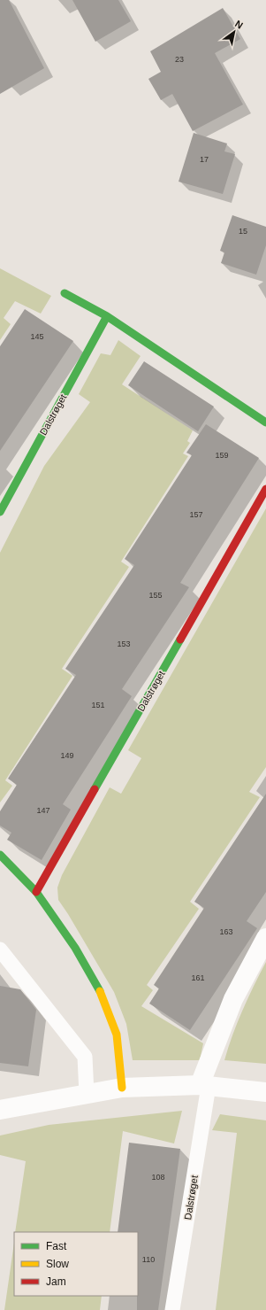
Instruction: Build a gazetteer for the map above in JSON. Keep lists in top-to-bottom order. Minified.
{"streets":{"street":["Dalstrøget"]},"house_numbers":["23","17","15","145","159","157","155","153","151","149","147","163","161","108","110"],"legend":["Fast","Slow","Jam"],"north":"top right"}
